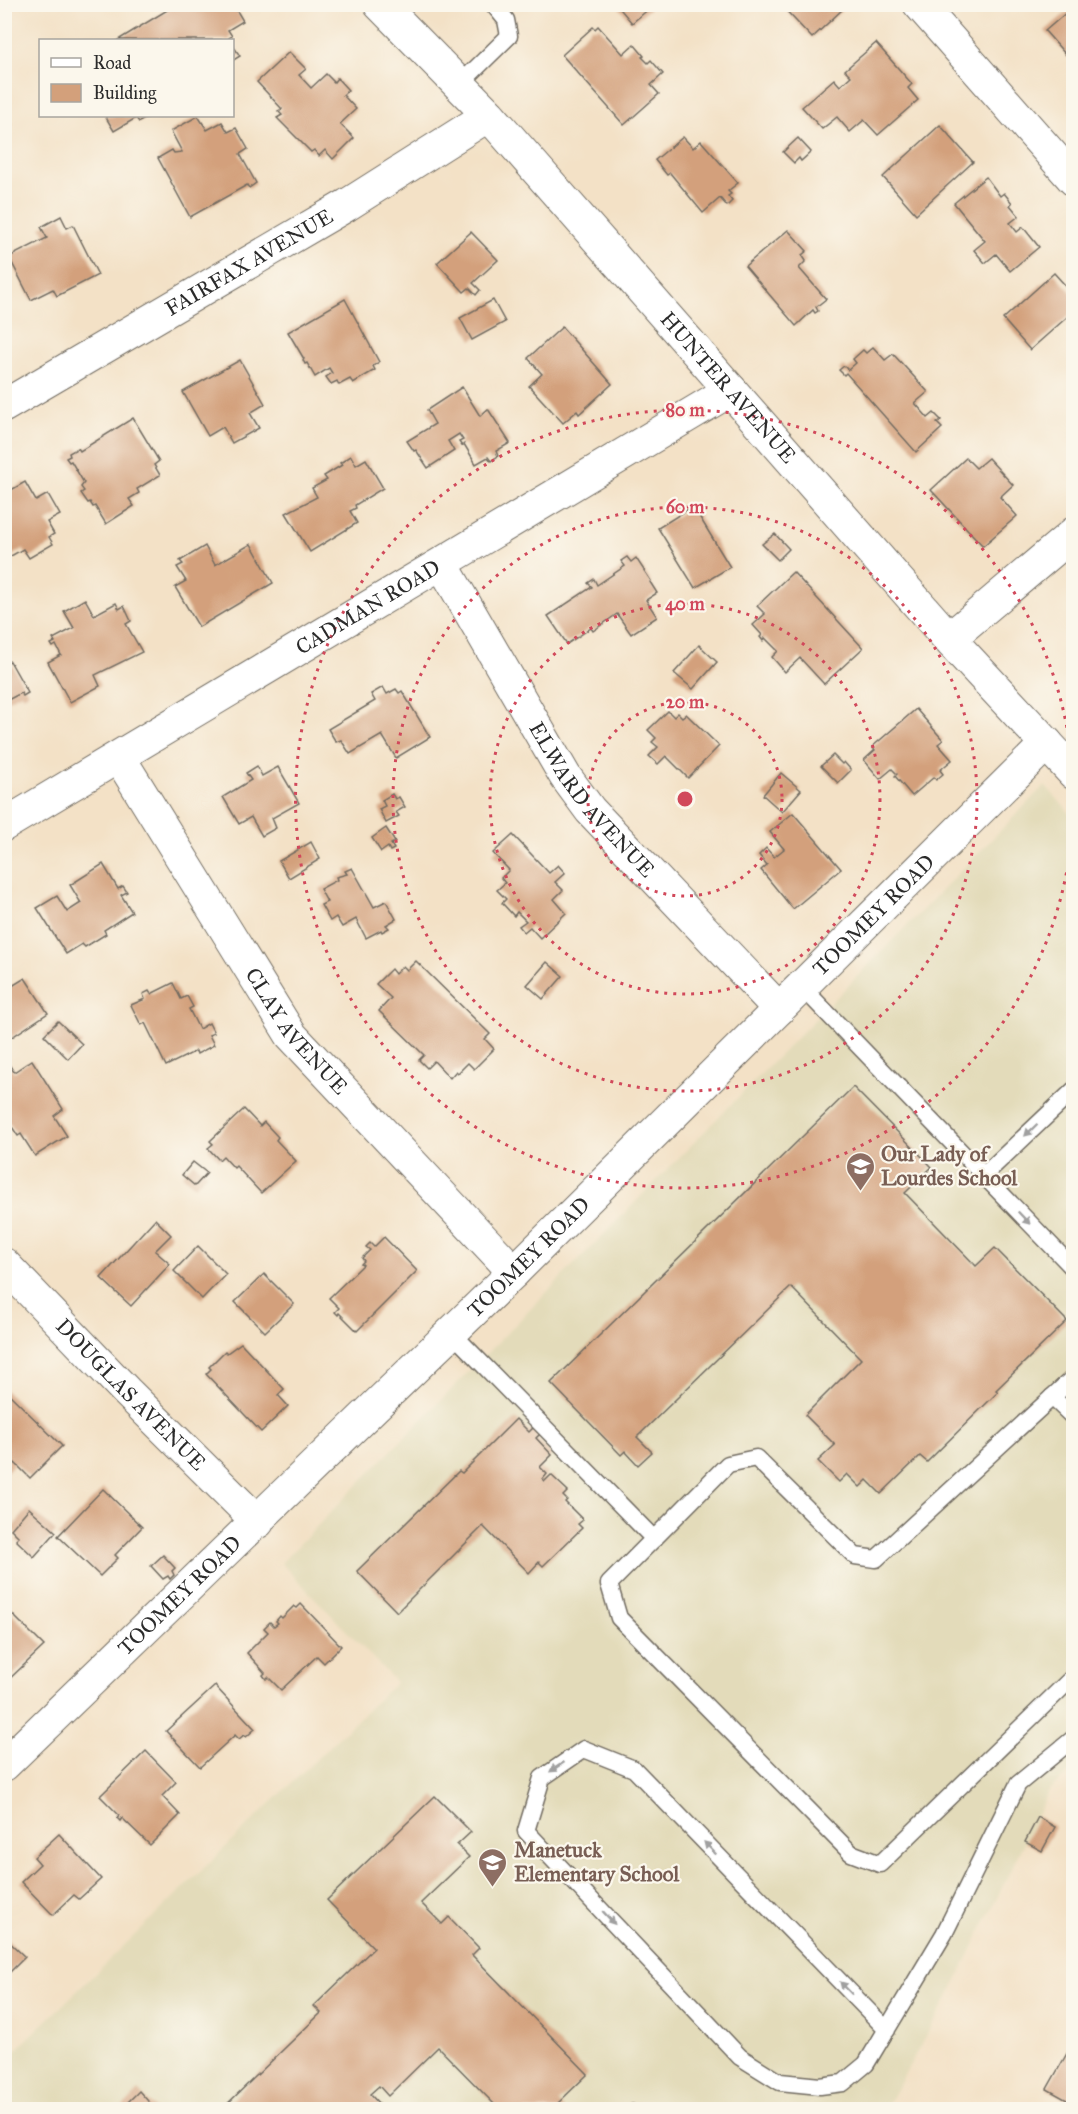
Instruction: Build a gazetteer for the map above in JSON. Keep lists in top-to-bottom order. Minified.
{"streets":{"street":["FAIRFAX AVENUE","HUNTER AVENUE","CADMAN ROAD","ELWARD AVENUE","TOOMEY ROAD","CLAY AVENUE","DOUGLAS AVENUE"]},"crossings":[["FAIRFAX AVENUE","HUNTER AVENUE"],["HUNTER AVENUE","CADMAN ROAD"],["HUNTER AVENUE","TOOMEY ROAD"],["CADMAN ROAD","ELWARD AVENUE"],["CADMAN ROAD","CLAY AVENUE"],["ELWARD AVENUE","TOOMEY ROAD"],["TOOMEY ROAD","CLAY AVENUE"],["TOOMEY ROAD","DOUGLAS AVENUE"]],"places":{"school or university":["Our Lady of Lourdes School","Manetuck Elementary School"]},"legend":["Road","Building"],"rings":["80 m","60 m","40 m","20 m"]}
